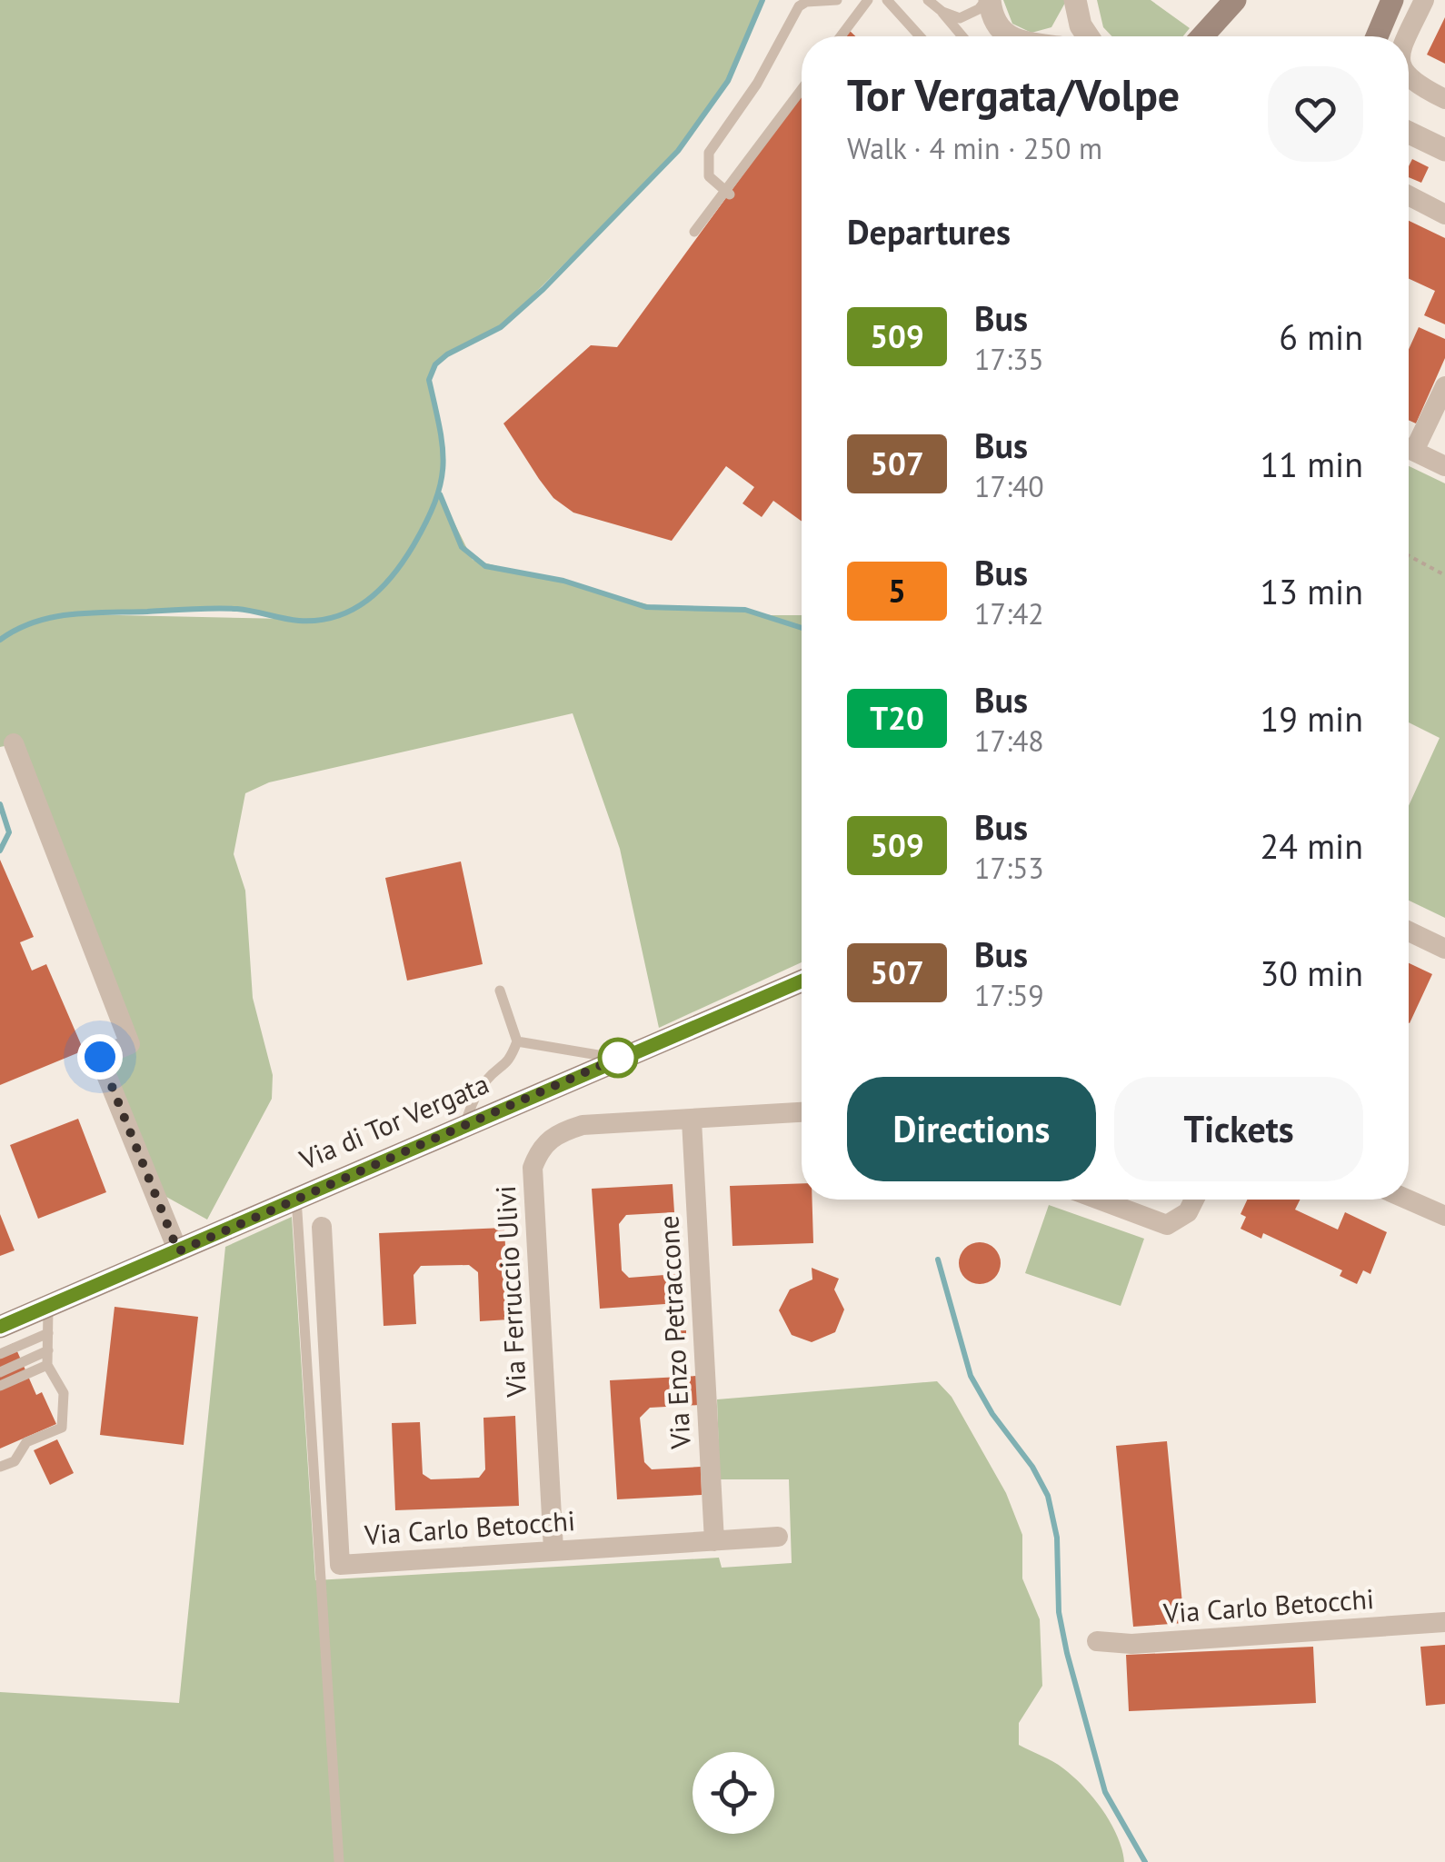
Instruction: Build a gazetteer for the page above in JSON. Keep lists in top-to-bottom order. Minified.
{"streets":{"main road":["Via di Tor Vergata"],"street":["Via Ferruccio Ulivi","Via Enzo Petraccone","Via Carlo Betocchi"]},"crossings":[["Via Ferruccio Ulivi","Via Enzo Petraccone"],["Via Ferruccio Ulivi","Via Carlo Betocchi"],["Via Enzo Petraccone","Via Carlo Betocchi"]],"lines":["bus line 509"],"page":{"heading":[["Tor Vergata/Volpe","Walk · 4 min · 250 m"],"Departures"],"list":[{"mark":"509","name":"Bus","note":"17:35","value":"6 min"},{"mark":"507","name":"Bus","note":"17:40","value":"11 min"},{"mark":"5","name":"Bus","note":"17:42","value":"13 min"},{"mark":"T20","name":"Bus","note":"17:48","value":"19 min"},{"mark":"509","name":"Bus","note":"17:53","value":"24 min"},{"mark":"507","name":"Bus","note":"17:59","value":"30 min"}],"buttons":["Directions","Tickets"]}}
